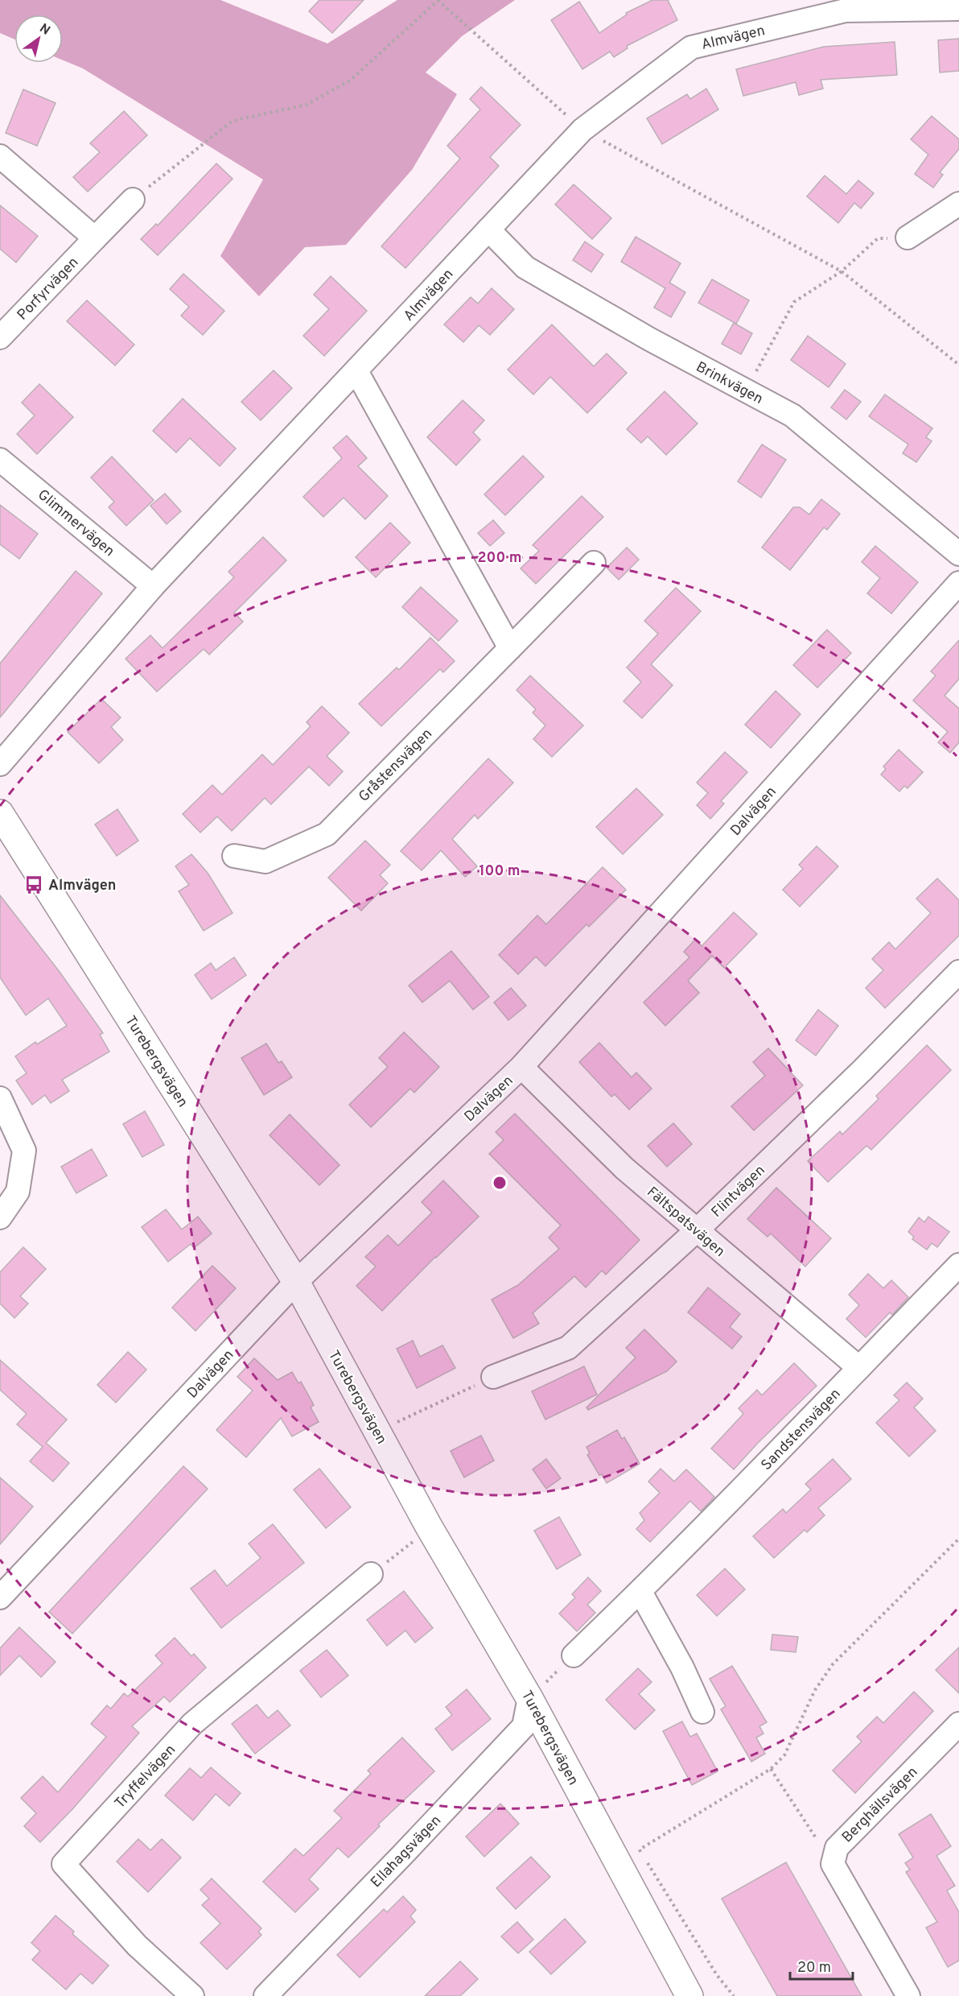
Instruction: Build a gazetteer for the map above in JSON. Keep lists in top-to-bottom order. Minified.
{"streets":{"street":["Almvägen","Porfyrvägen","Brinkvägen","Glimmervägen","Gråstensvägen","Dalvägen","Turebergsvägen","Flintvägen","Fältspatsvägen","Sandstensvägen","Tryffelvägen","Berghällsvägen","Ellahagsvägen"]},"crossings":[["Almvägen","Brinkvägen"],["Almvägen","Glimmervägen"],["Dalvägen","Turebergsvägen"],["Dalvägen","Fältspatsvägen"],["Turebergsvägen","Ellahagsvägen"],["Flintvägen","Fältspatsvägen"],["Fältspatsvägen","Sandstensvägen"]],"places":{"bus stop":["Almvägen"]},"scale_bar":"20 m","north":"top right","rings":["200 m","100 m"]}
